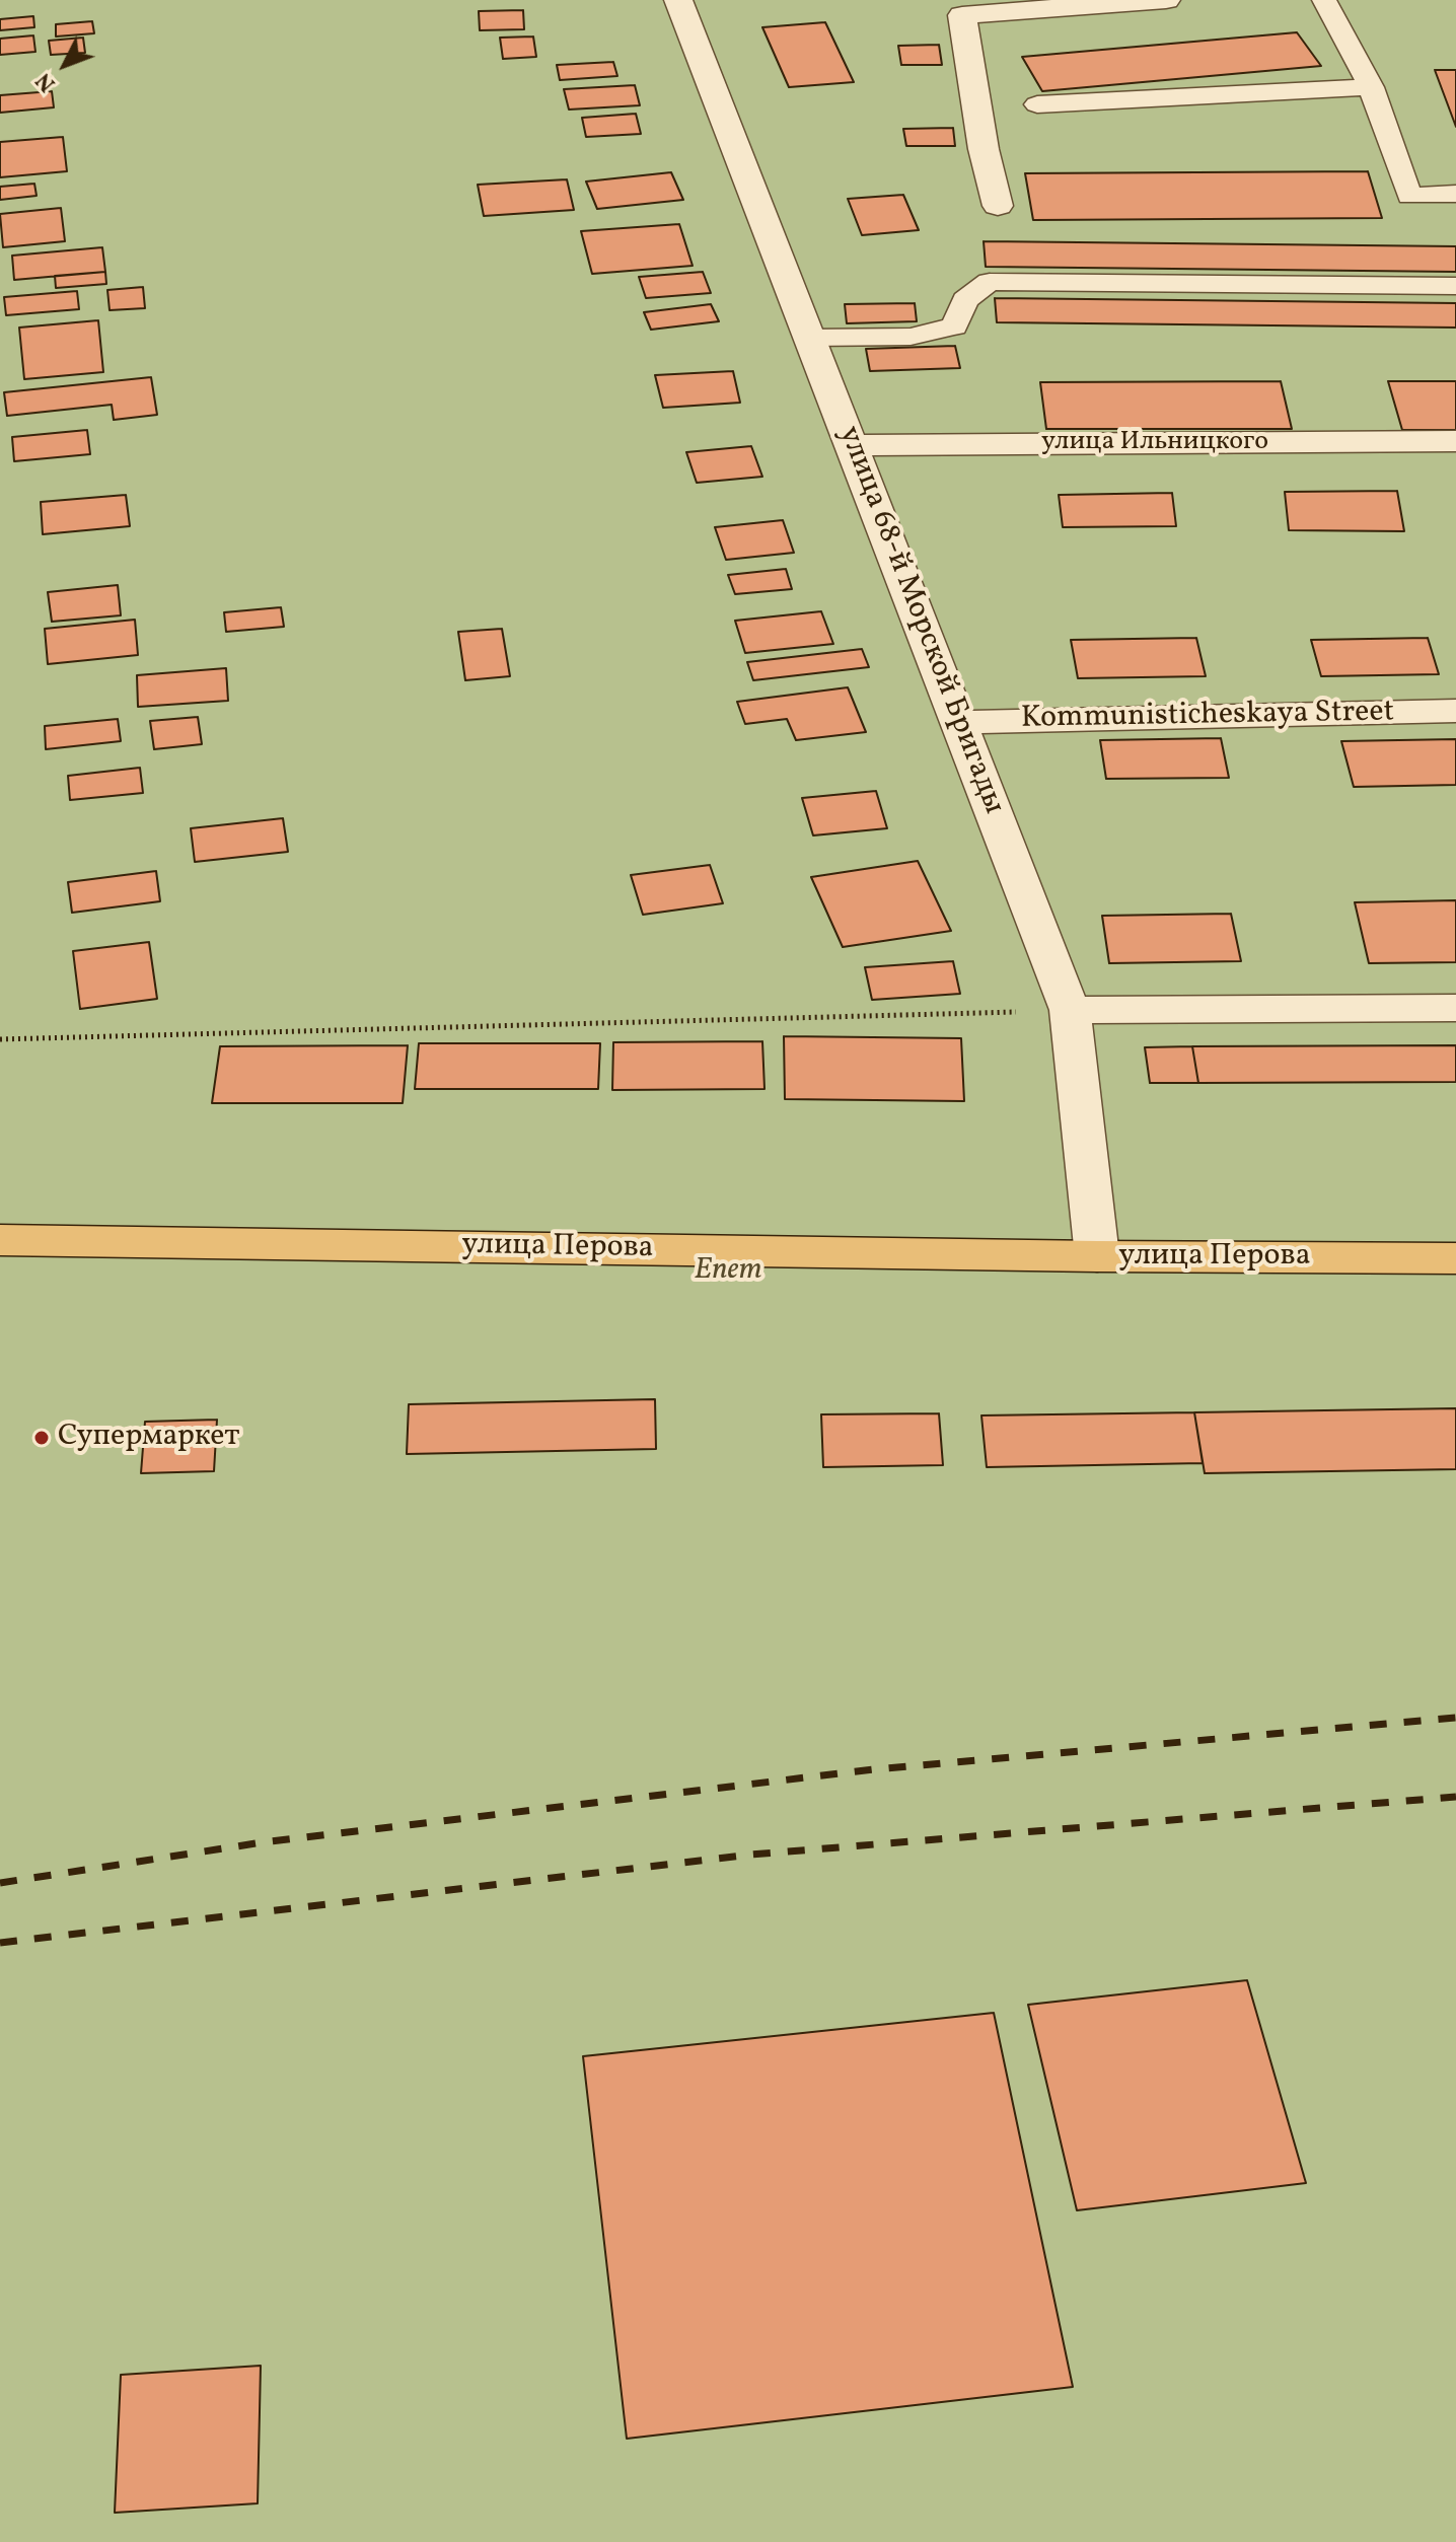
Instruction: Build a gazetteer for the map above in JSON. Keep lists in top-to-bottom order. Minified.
{"streets":{"highway":["улица Перова"],"street":["улица Ильницкого","улица 68-й Морской Бригады","Kommunisticheskaya Street"]},"crossings":[["улица Ильницкого","улица 68-й Морской Бригады"],["улица 68-й Морской Бригады","Kommunisticheskaya Street"],["улица 68-й Морской Бригады","улица Перова"]],"parks":["Enem"],"places":["Супермаркет"],"north":"bottom left"}
